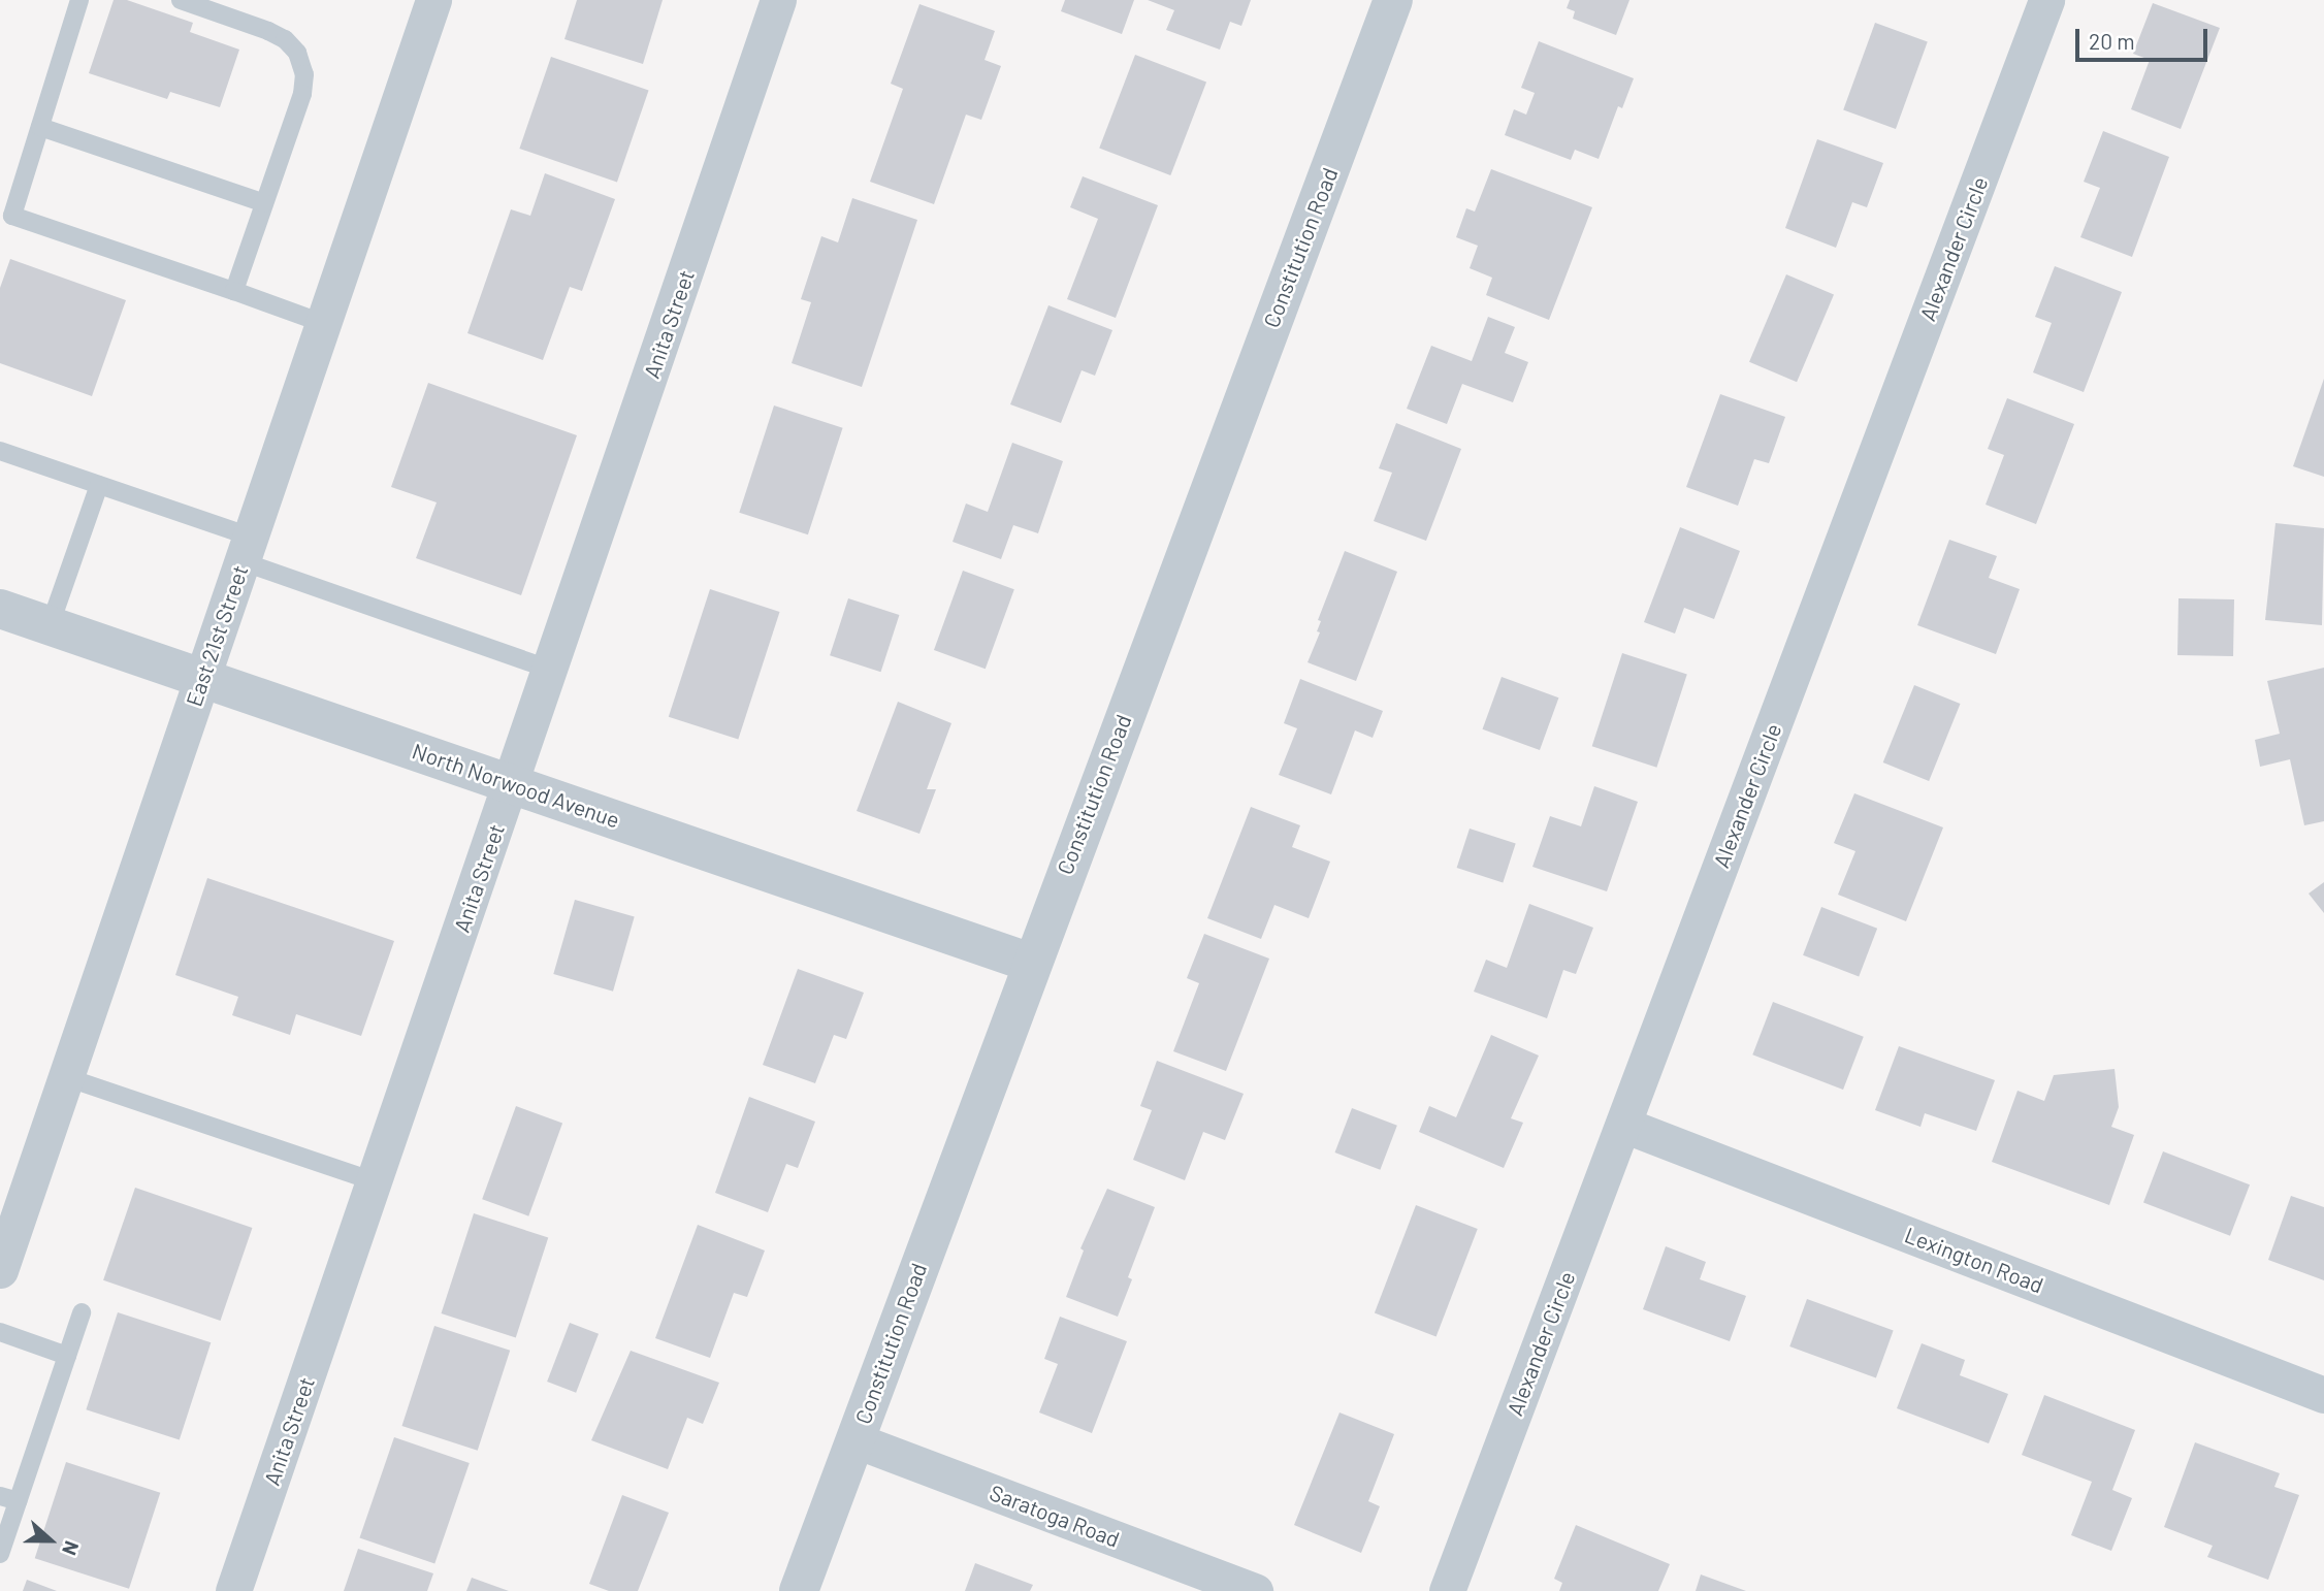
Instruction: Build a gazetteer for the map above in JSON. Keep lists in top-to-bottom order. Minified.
{"streets":{"street":["Constitution Road","Alexander Circle","Anita Street","East 21st Street","North Norwood Avenue","Lexington Road","Saratoga Road"]},"crossings":[["Constitution Road","North Norwood Avenue"],["Constitution Road","Saratoga Road"],["Alexander Circle","Lexington Road"],["Anita Street","North Norwood Avenue"],["East 21st Street","North Norwood Avenue"]],"scale_bar":"20 m","north":"right"}
